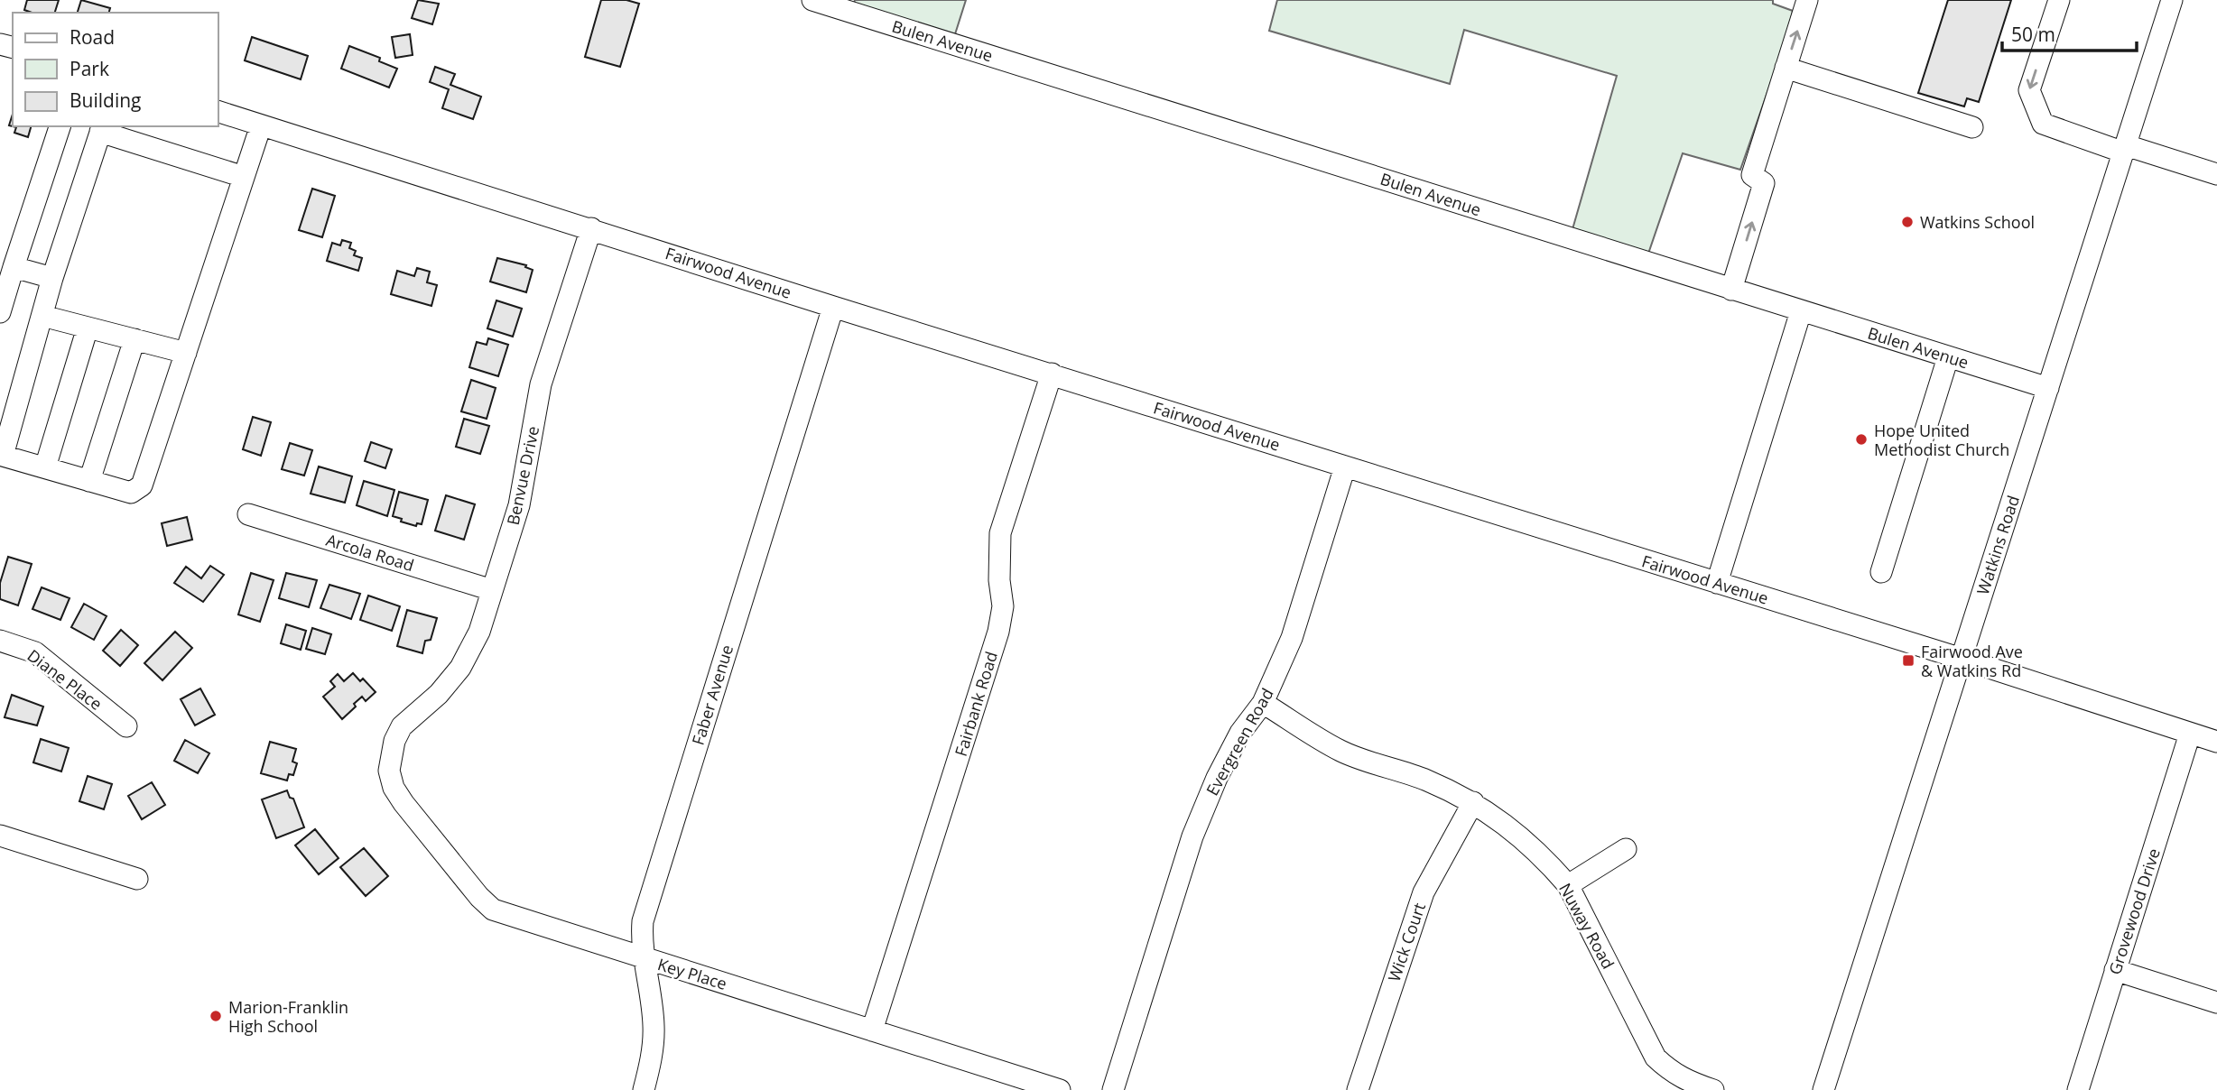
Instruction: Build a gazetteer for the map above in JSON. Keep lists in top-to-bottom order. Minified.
{"streets":{"street":["Bulen Avenue","Fairwood Avenue","Benvue Drive","Watkins Road","Arcola Road","Diane Place","Faber Avenue","Fairbank Road","Evergreen Road","Grovewood Drive","Nuway Road","Wick Court","Key Place"]},"crossings":[["Bulen Avenue","Watkins Road"],["Fairwood Avenue","Benvue Drive"],["Fairwood Avenue","Watkins Road"],["Fairwood Avenue","Faber Avenue"],["Fairwood Avenue","Fairbank Road"],["Fairwood Avenue","Evergreen Road"],["Fairwood Avenue","Grovewood Drive"],["Benvue Drive","Arcola Road"],["Benvue Drive","Key Place"],["Faber Avenue","Key Place"],["Fairbank Road","Key Place"],["Evergreen Road","Nuway Road"],["Nuway Road","Wick Court"]],"places":{"other":["Watkins School","Hope United Methodist Church","Marion-Franklin High School"],"transit":["Fairwood Ave & Watkins Rd"]},"legend":["Road","Park","Building"],"scale_bar":"50 m"}
